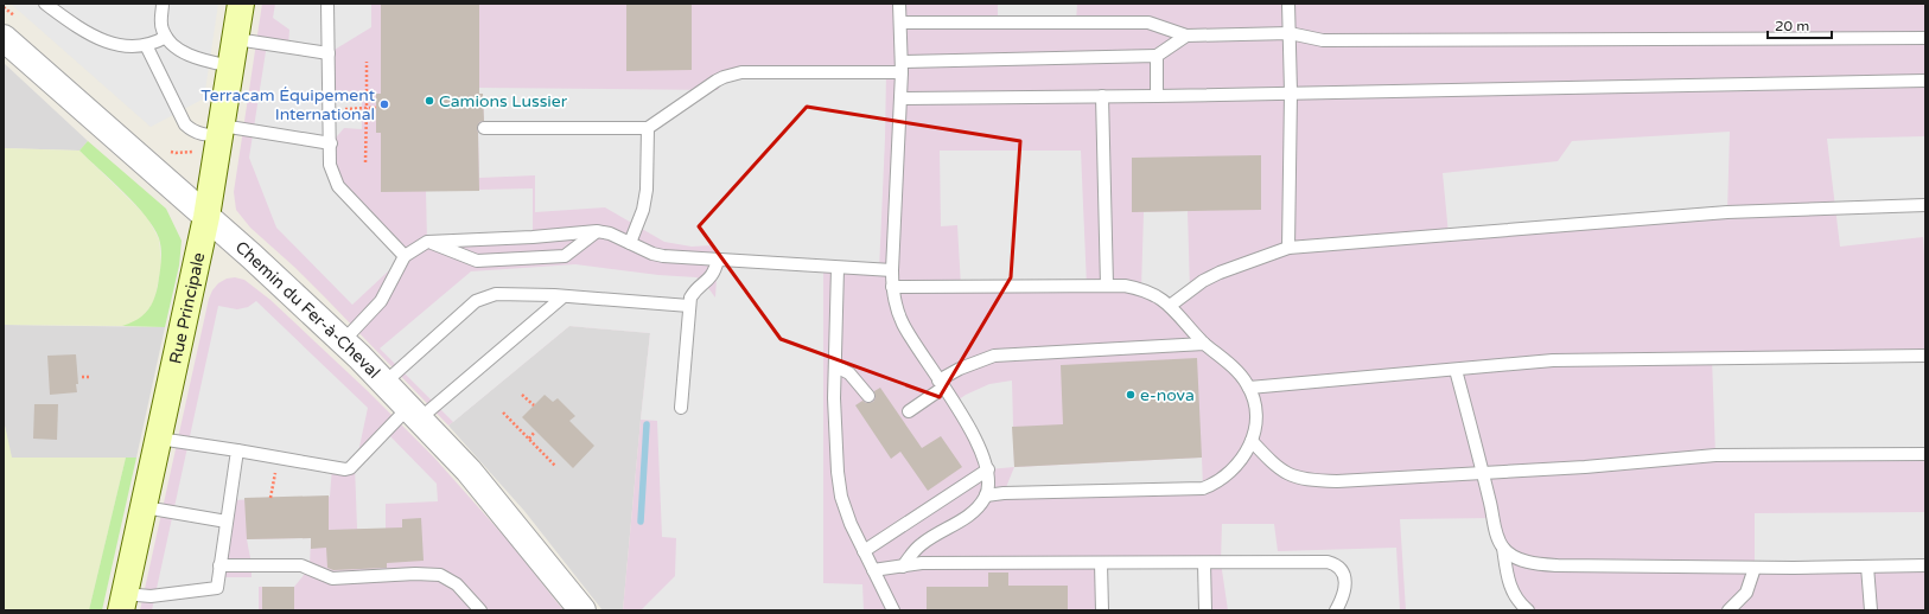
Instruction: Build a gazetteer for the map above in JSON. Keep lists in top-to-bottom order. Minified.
{"streets":{"main road":["Rue Principale"],"street":["Chemin du Fer-à-Cheval"]},"crossings":[["Rue Principale","Chemin du Fer-à-Cheval"]],"places":["Camions Lussier","Terracam Équipement International","e-nova"],"scale_bar":"20 m"}
